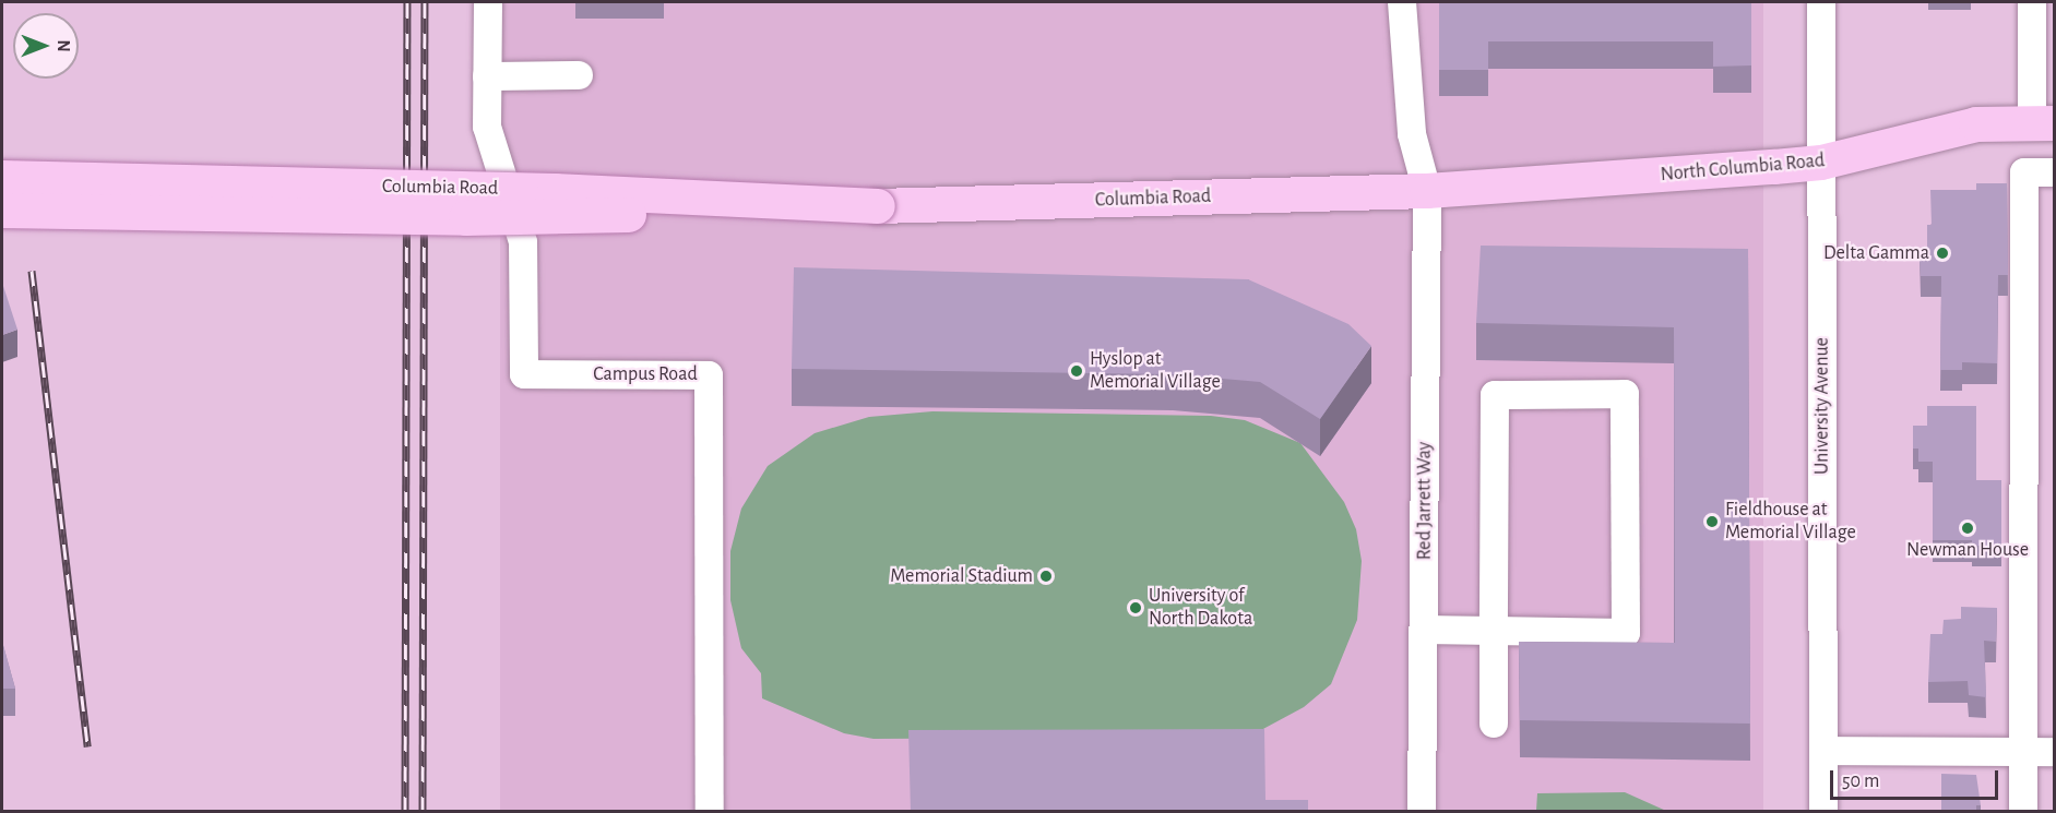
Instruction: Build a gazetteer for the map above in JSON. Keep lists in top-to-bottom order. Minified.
{"streets":{"main road":["North Columbia Road","Columbia Road"],"street":["Campus Road","University Avenue","Red Jarrett Way"]},"crossings":[["North Columbia Road","Columbia Road"],["North Columbia Road","University Avenue"],["North Columbia Road","Red Jarrett Way"],["Columbia Road","Red Jarrett Way"]],"places":["Delta Gamma","Hyslop at Memorial Village","Fieldhouse at Memorial Village","Newman House","Memorial Stadium","University of North Dakota"],"scale_bar":"50 m","north":"right"}
